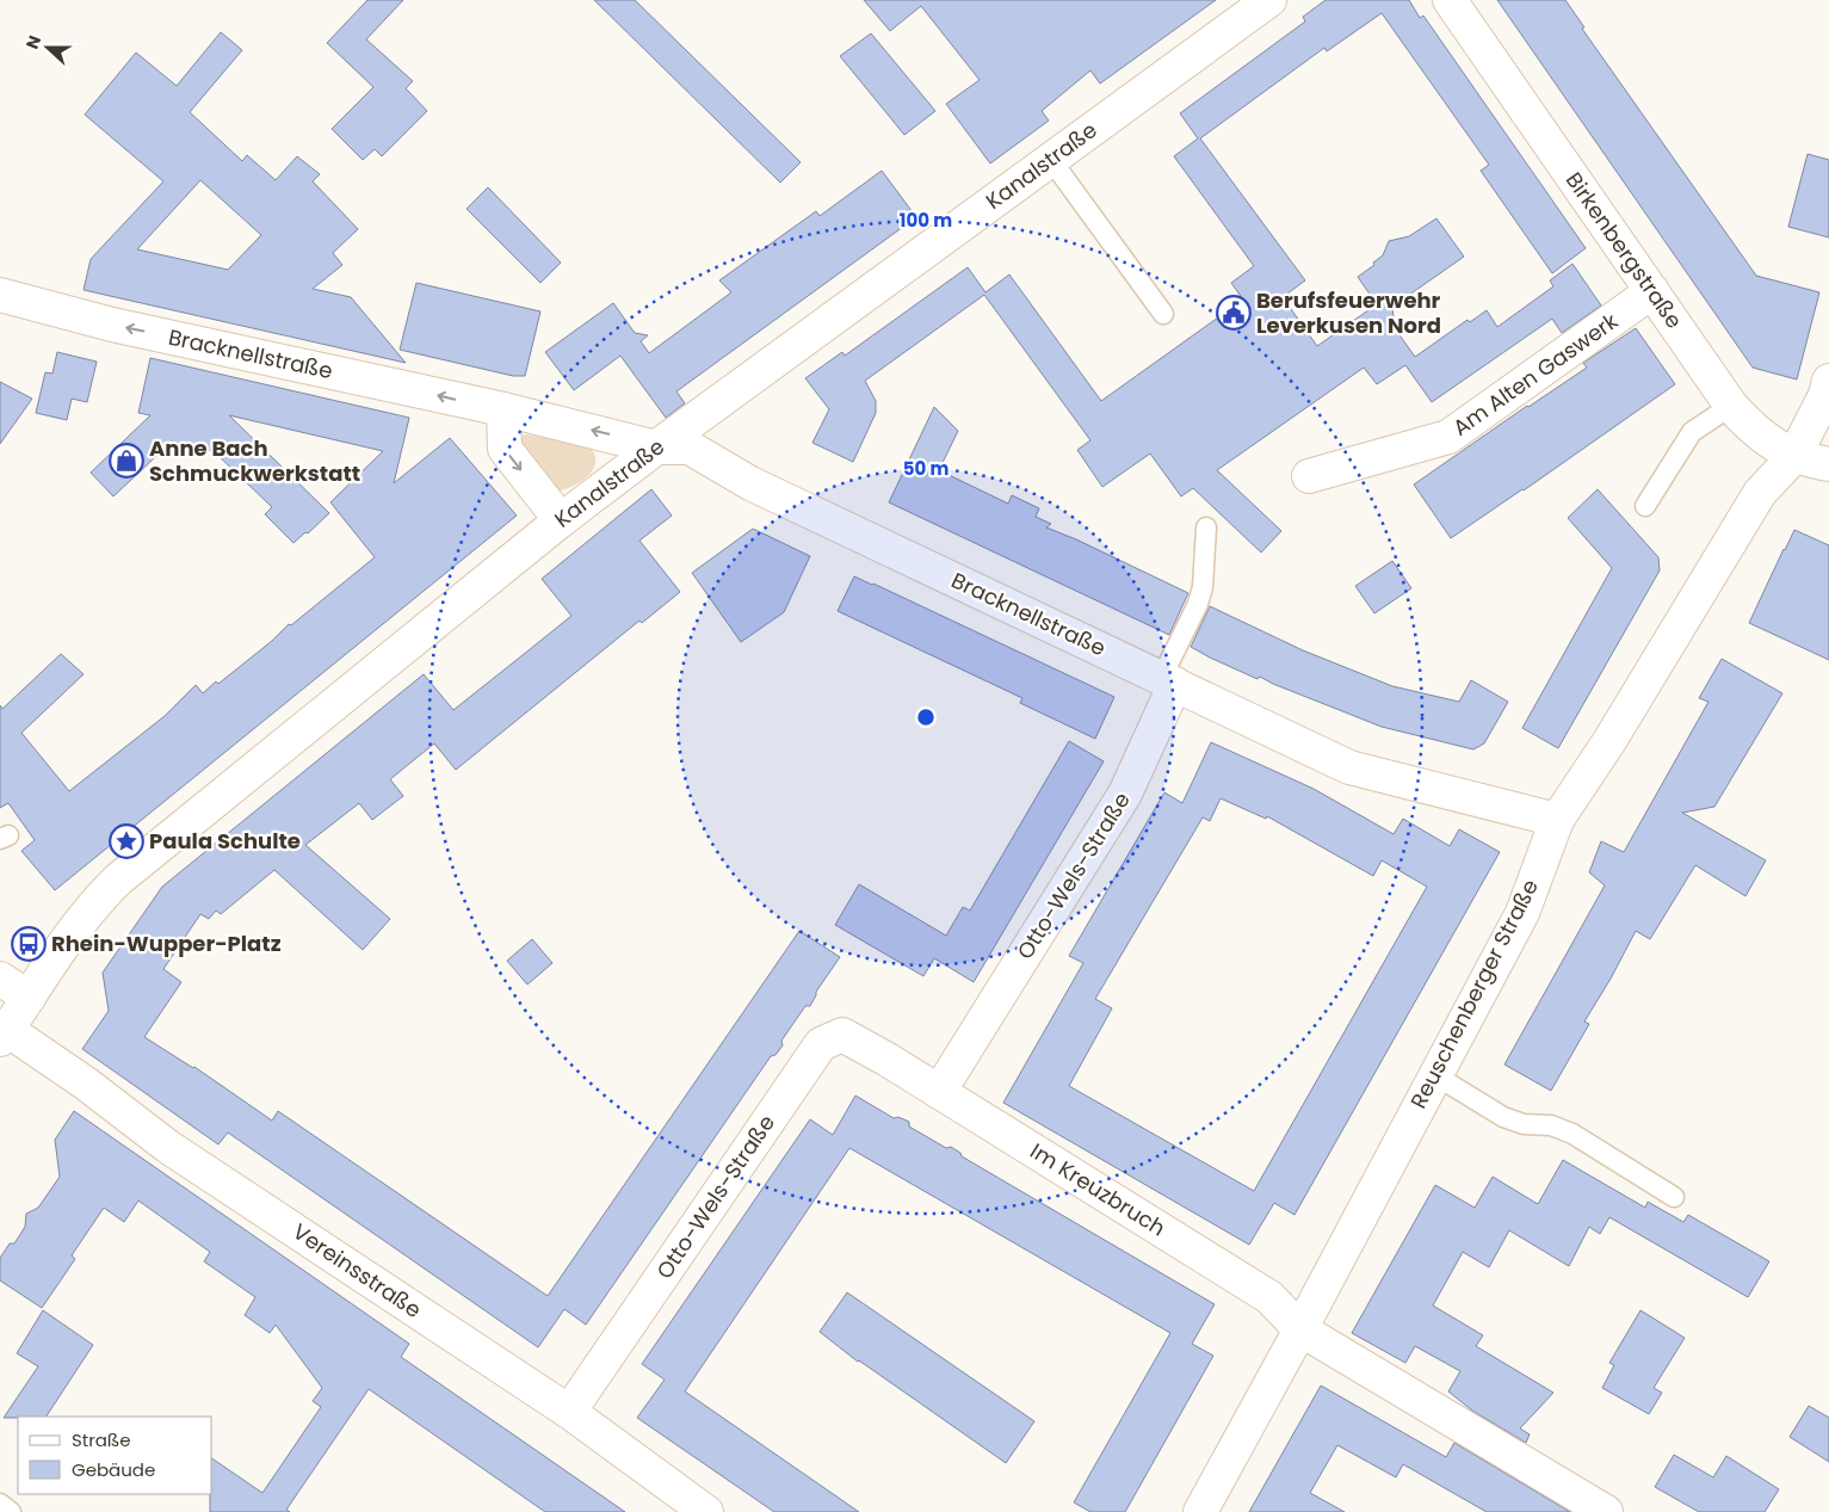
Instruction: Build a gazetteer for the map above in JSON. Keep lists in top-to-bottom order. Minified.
{"streets":{"street":["Kanalstraße","Birkenbergstraße","Bracknellstraße","Am Alten Gaswerk","Otto-Wels-Straße","Reuschenberger Straße","Im Kreuzbruch","Vereinsstraße"]},"crossings":[["Kanalstraße","Bracknellstraße"],["Kanalstraße","Vereinsstraße"],["Birkenbergstraße","Am Alten Gaswerk"],["Birkenbergstraße","Reuschenberger Straße"],["Bracknellstraße","Otto-Wels-Straße"],["Bracknellstraße","Reuschenberger Straße"],["Otto-Wels-Straße","Im Kreuzbruch"],["Otto-Wels-Straße","Vereinsstraße"],["Reuschenberger Straße","Im Kreuzbruch"]],"one_way":["Bracknellstraße"],"places":{"public building":["Berufsfeuerwehr Leverkusen Nord"],"shop":["Anne Bach Schmuckwerkstatt"],"place":["Paula Schulte"],"bus stop":["Rhein-Wupper-Platz"]},"legend":["Straße","Gebäude"],"north":"left","rings":["100 m","50 m"]}
